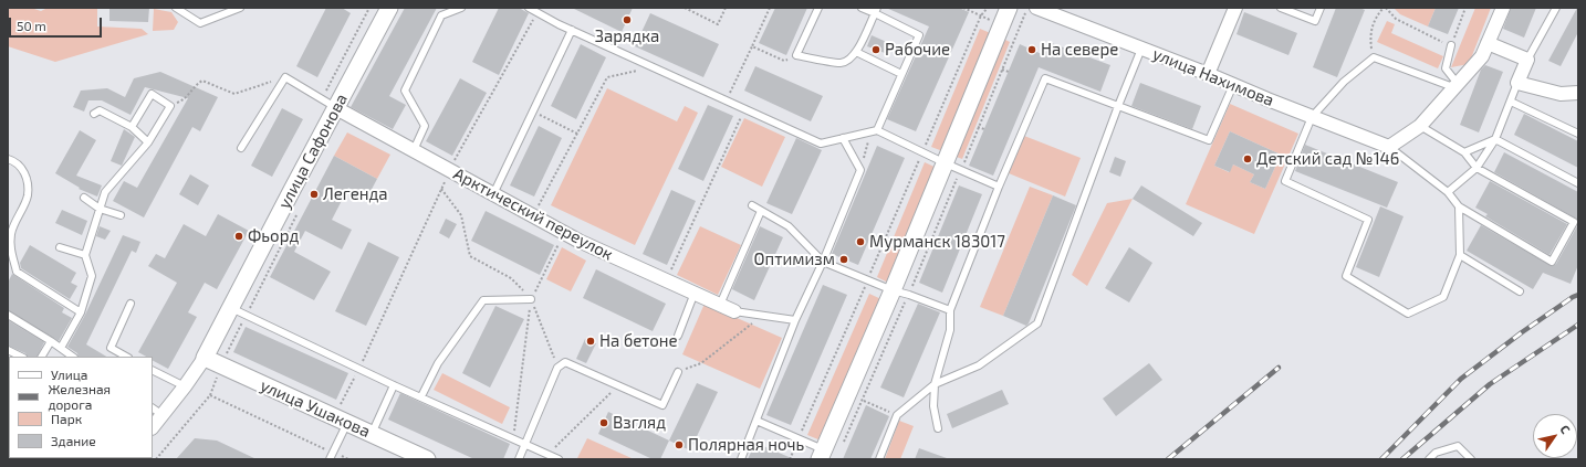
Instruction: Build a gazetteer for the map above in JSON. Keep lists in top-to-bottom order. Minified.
{"streets":{"street":["улица Нахимова","улица Сафонова","Арктический переулок","улица Ушакова"]},"crossings":[["улица Сафонова","Арктический переулок"],["улица Сафонова","улица Ушакова"]],"places":["Зарядка","Рабочие","На севере","Детский сад №146","Легенда","Фьорд","Мурманск 183017","Оптимизм","На бетоне","Взгляд","Полярная ночь"],"legend":["Улица","Железная дорога","Парк","Здание"],"scale_bar":"50 m","north":"top right"}
